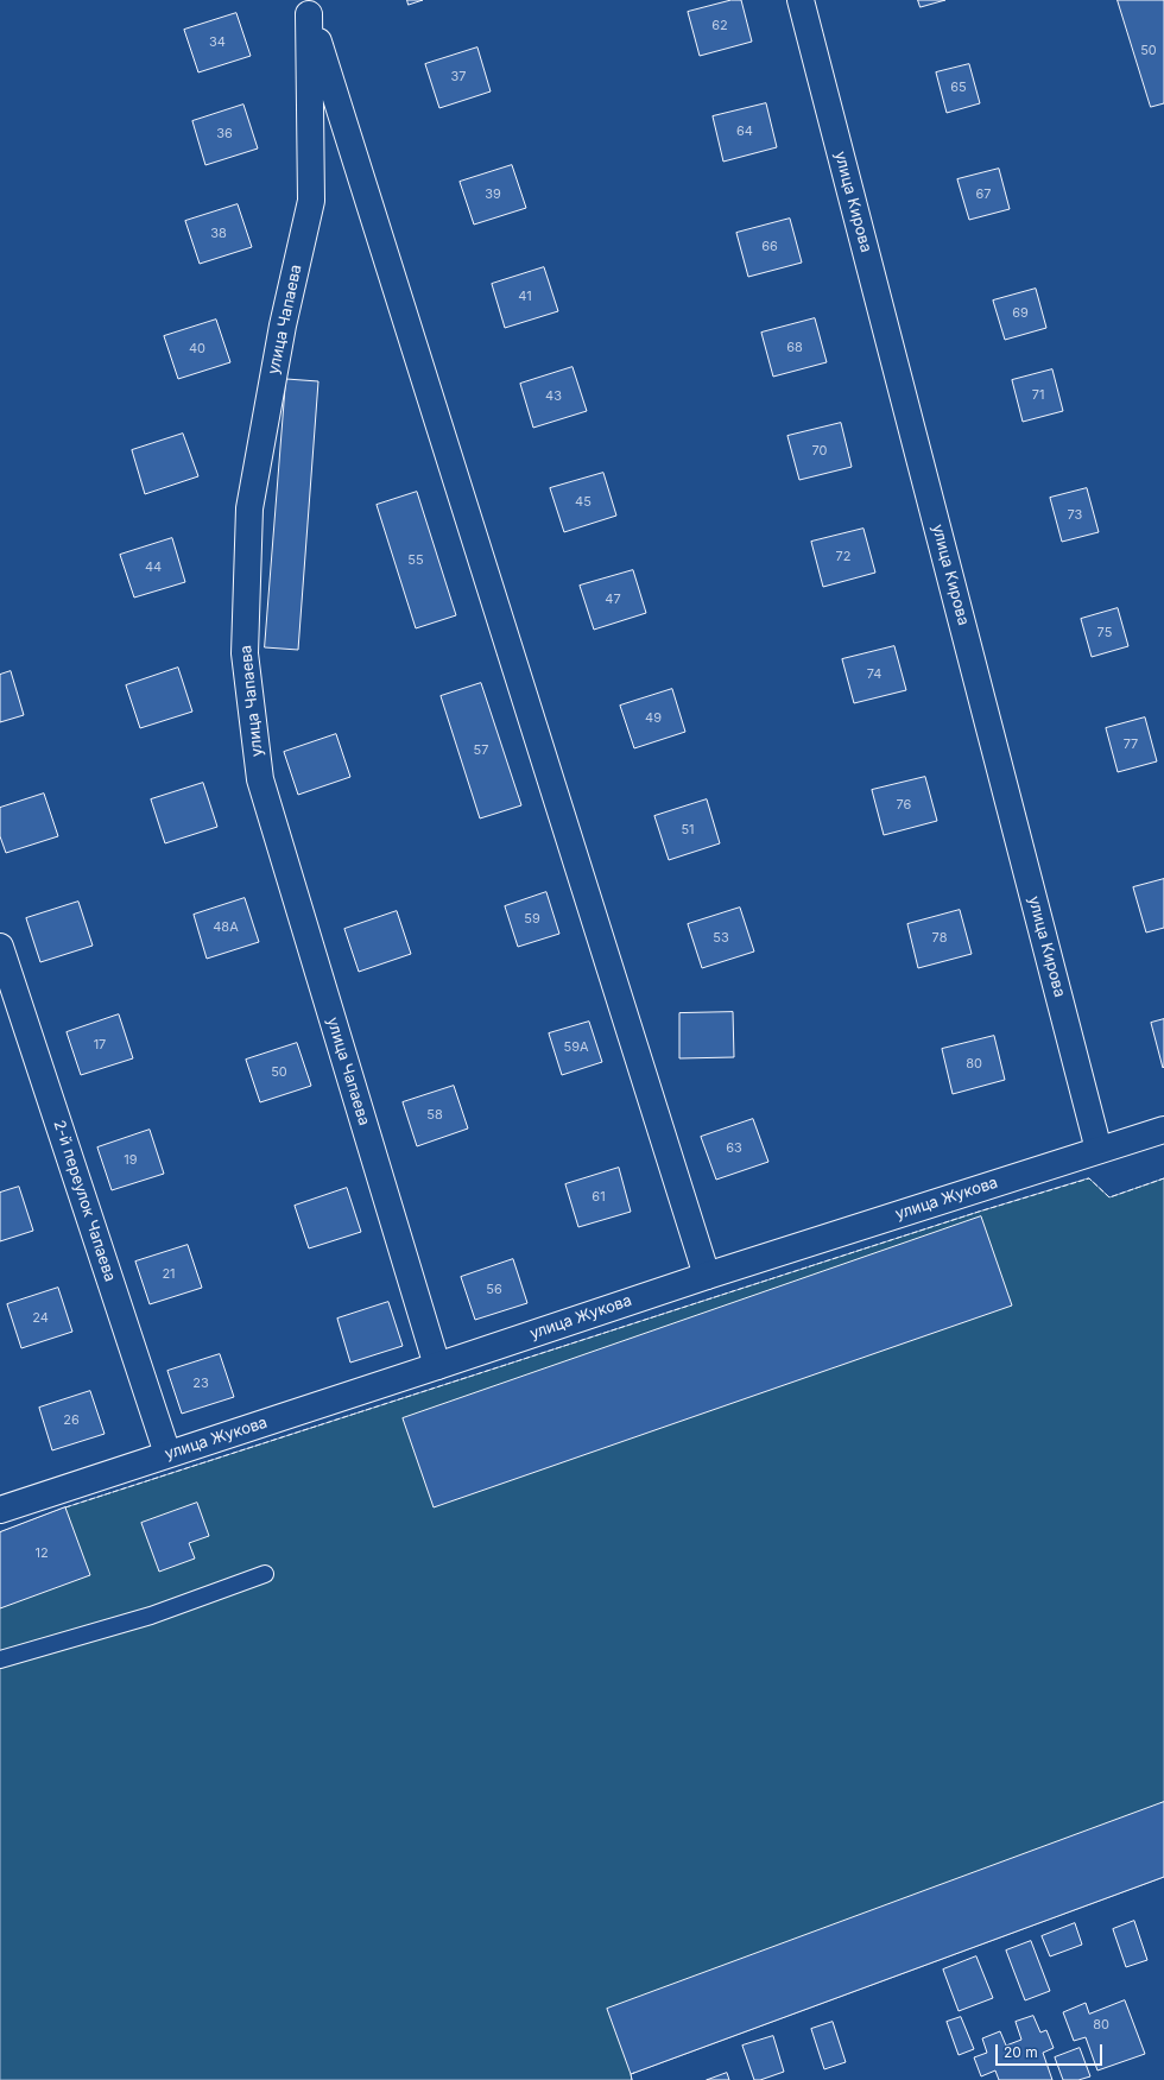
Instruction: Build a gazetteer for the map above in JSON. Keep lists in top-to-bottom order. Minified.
{"streets":{"street":["улица Кирова","улица Чапаева","улица Жукова","2-й переулок Чапаева"]},"crossings":[["улица Кирова","улица Жукова"],["улица Чапаева","улица Жукова"],["улица Жукова","2-й переулок Чапаева"]],"house_numbers":["62","34","50","37","65","64","36","39","67","38","66","41","69","68","40","71","43","70","45","73","72","55","44","47","75","74","49","77","57","76","51","59","48А","53","78","17","59А","80","50","58","63","19","61","21","56","24","23","26","12","80"],"scale_bar":"20 m"}
